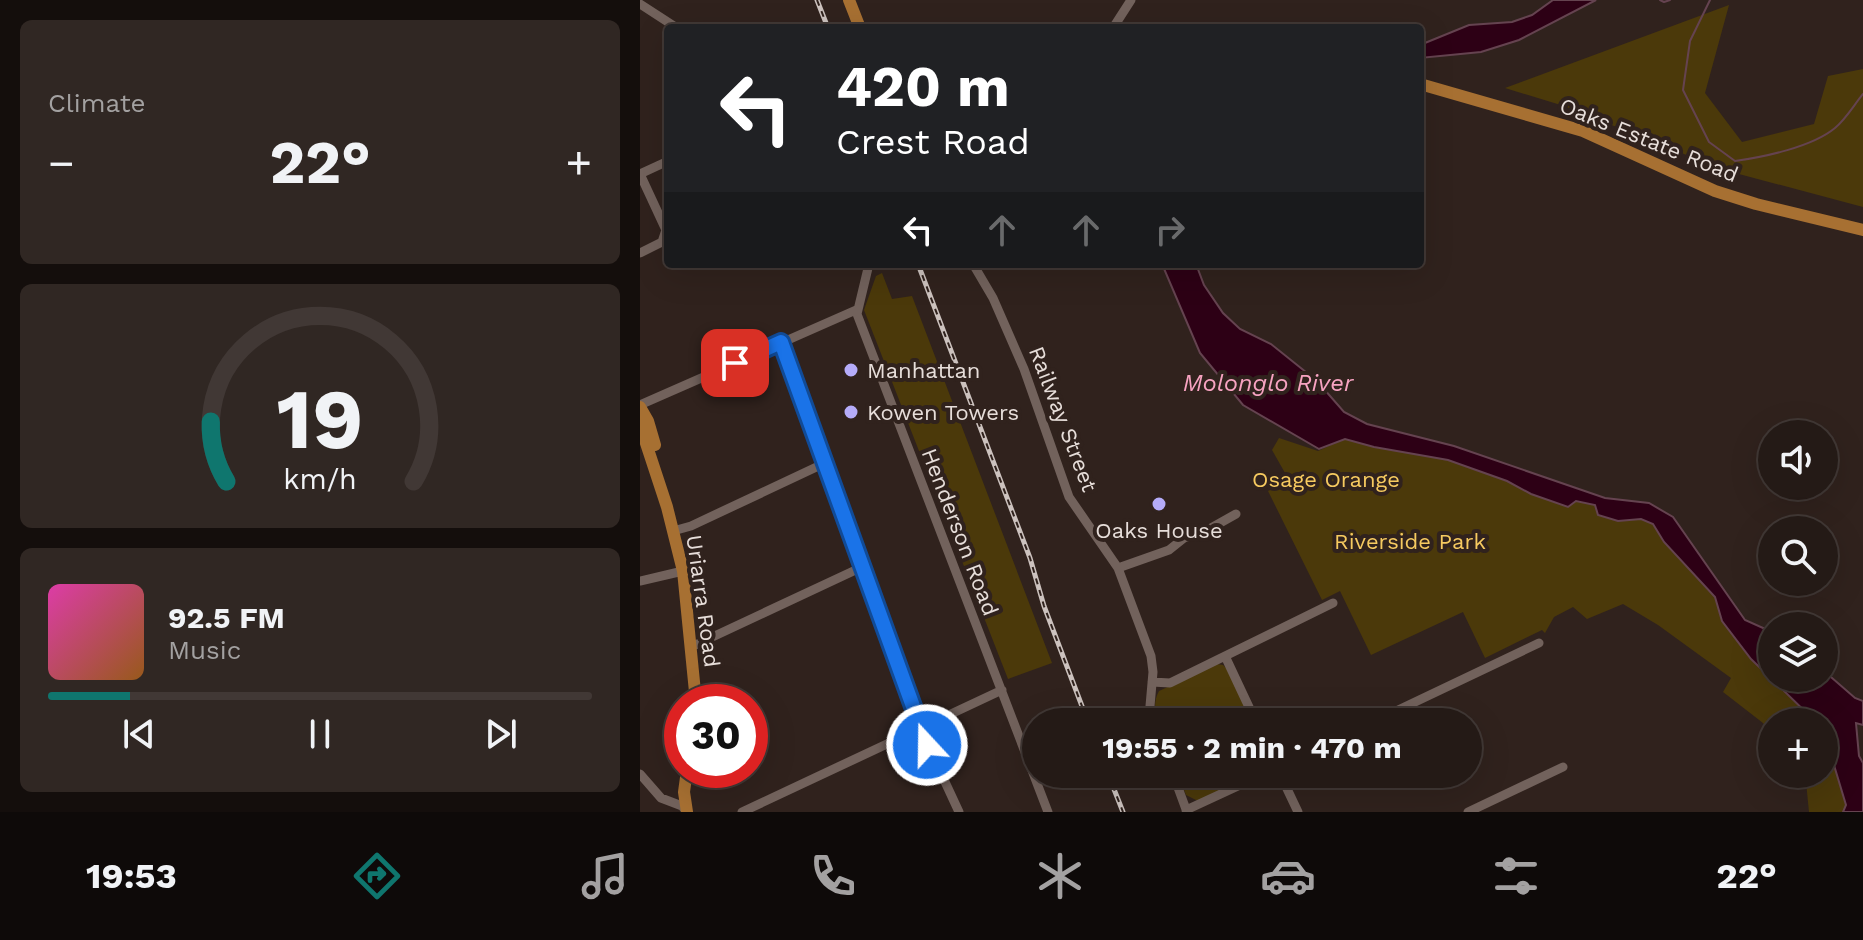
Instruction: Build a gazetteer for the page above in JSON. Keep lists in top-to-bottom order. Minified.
{"streets":{"main road":["Oaks Estate Road","Uriarra Road"],"street":["Railway Street","Henderson Road"]},"water":["Molonglo River"],"parks":["Osage Orange","Riverside Park"],"places":["Manhattan","Kowen Towers","Oaks House"],"page":{"tile":"Climate","turn":["420 m","Crest Road"],"heat":["−","22°","+"],"map_buttons":"+","song":["92.5 FM","Music"],"limit":"30","trip":"19:55 · 2 min · 470 m","tabs":["19:53","22°"],"gauge":["19","km/h"]}}
